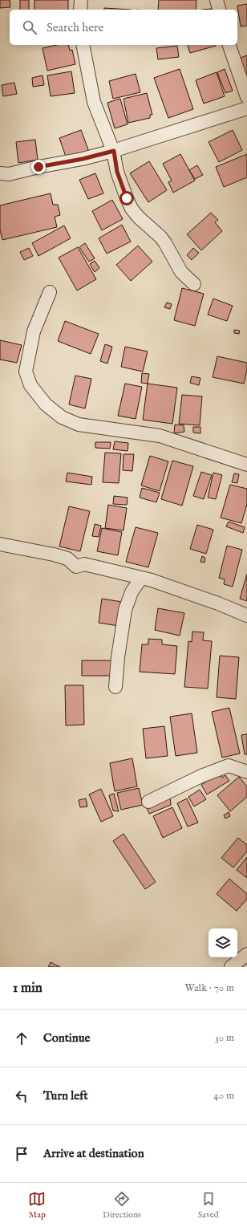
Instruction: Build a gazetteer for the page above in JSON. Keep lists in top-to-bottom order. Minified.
{"page":{"search":"Search here","heading":["1 min","Walk · 70 m"],"list":[["Continue","30 m"],["Turn left","40 m"],"Arrive at destination"],"nav":["Map","Directions","Saved"]}}
